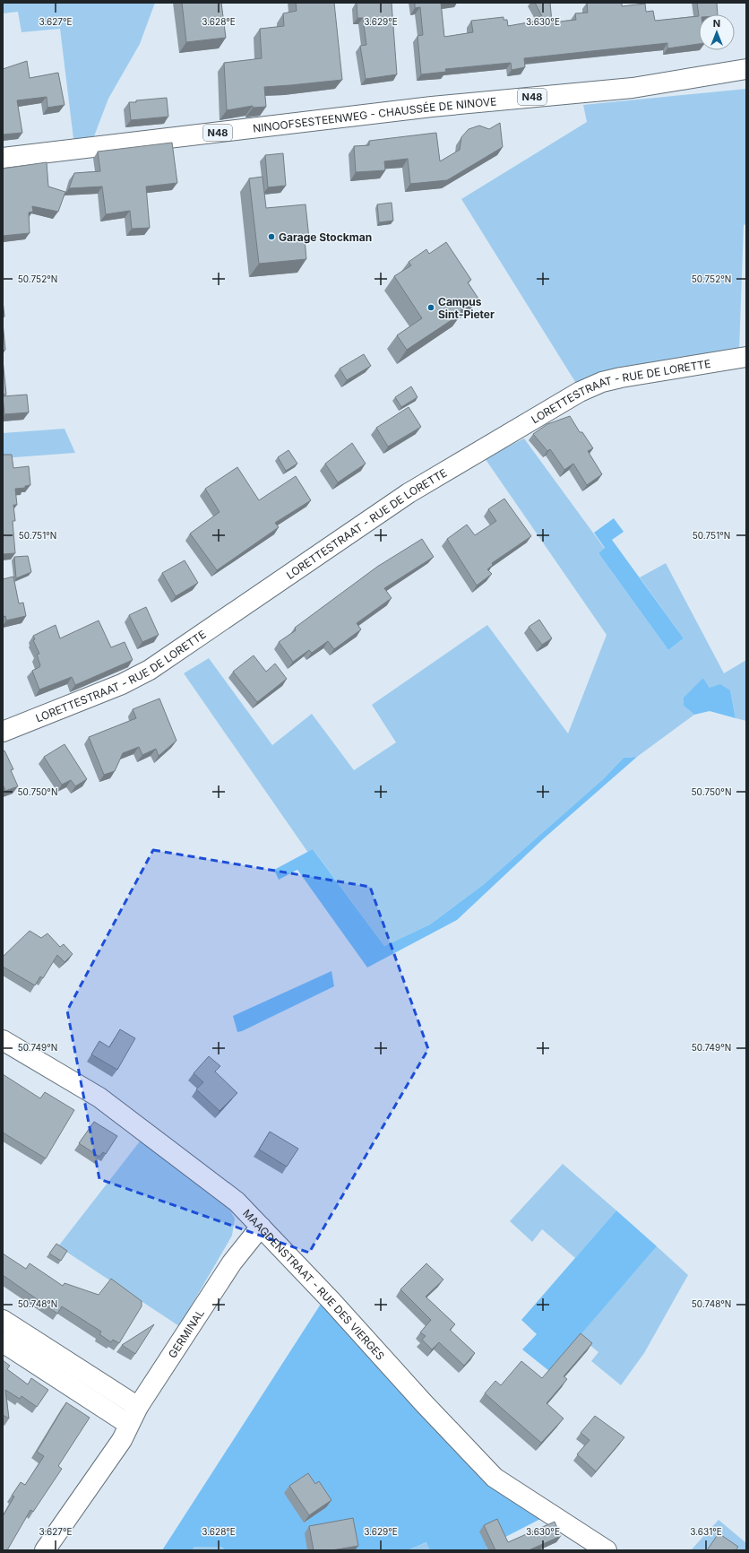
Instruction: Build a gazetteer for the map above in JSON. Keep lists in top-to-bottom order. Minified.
{"streets":{"street":["N48","NINOOFSESTEENWEG - CHAUSSÉE DE NINOVE","LORETTESTRAAT - RUE DE LORETTE","MAAGDENSTRAAT - RUE DES VIERGES","GERMINAL"]},"crossings":[["MAAGDENSTRAAT - RUE DES VIERGES","GERMINAL"]],"places":["Garage Stockman","Campus Sint-Pieter"],"north":"top","coordinates":["3.627°E","3.628°E","3.629°E","3.630°E","50.752°N","50.751°N","50.750°N","50.749°N","50.748°N","3.631°E"]}
